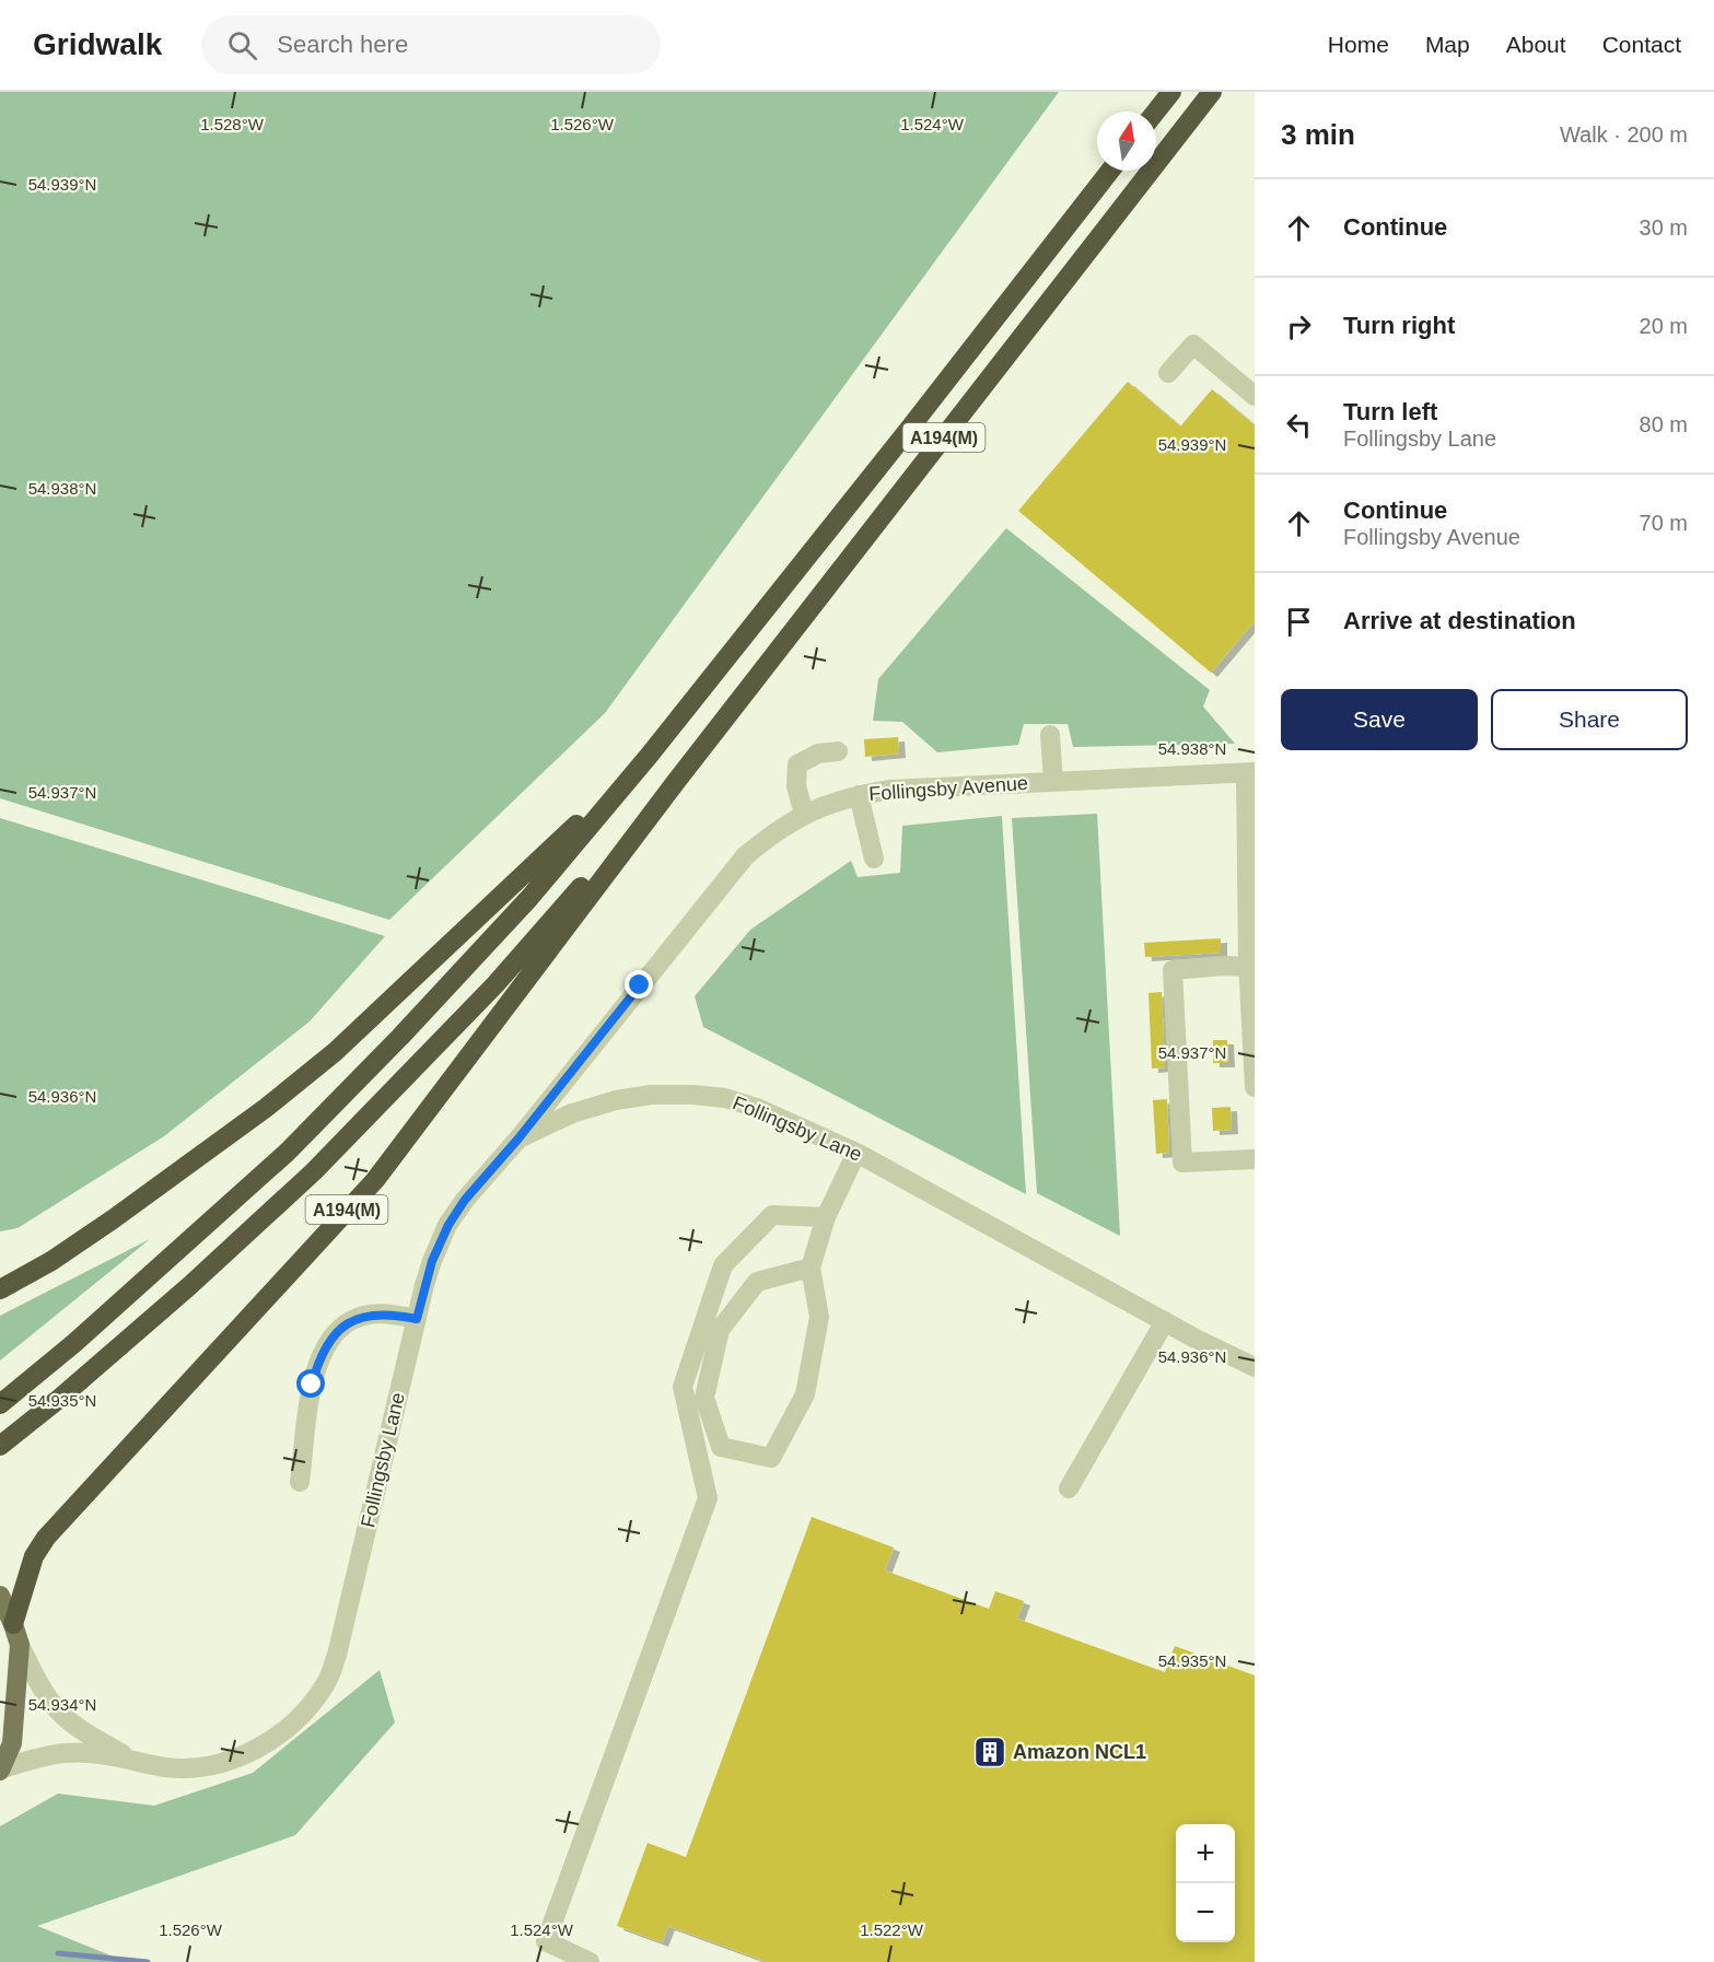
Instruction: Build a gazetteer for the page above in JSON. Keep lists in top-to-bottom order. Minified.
{"streets":{"highway":["A194(M)"],"street":["Follingsby Avenue","Follingsby Lane"]},"crossings":[["Follingsby Avenue","Follingsby Lane"]],"places":{"building":["Amazon NCL1"]},"north":"top","page":{"header":"Gridwalk","search":"Search here","nav":["Home","Map","About","Contact"],"heading":["3 min","Walk · 200 m"],"list":[["Continue","30 m"],["Turn right","20 m"],["Turn left","Follingsby Lane","80 m"],["Continue","Follingsby Avenue","70 m"],"Arrive at destination"],"buttons":["Save","Share"],"map_buttons":["+","−"]},"coordinates":["1.528°W","1.526°W","1.524°W","54.939°N","54.938°N","54.937°N","54.936°N","54.935°N","54.934°N","1.522°W"]}
